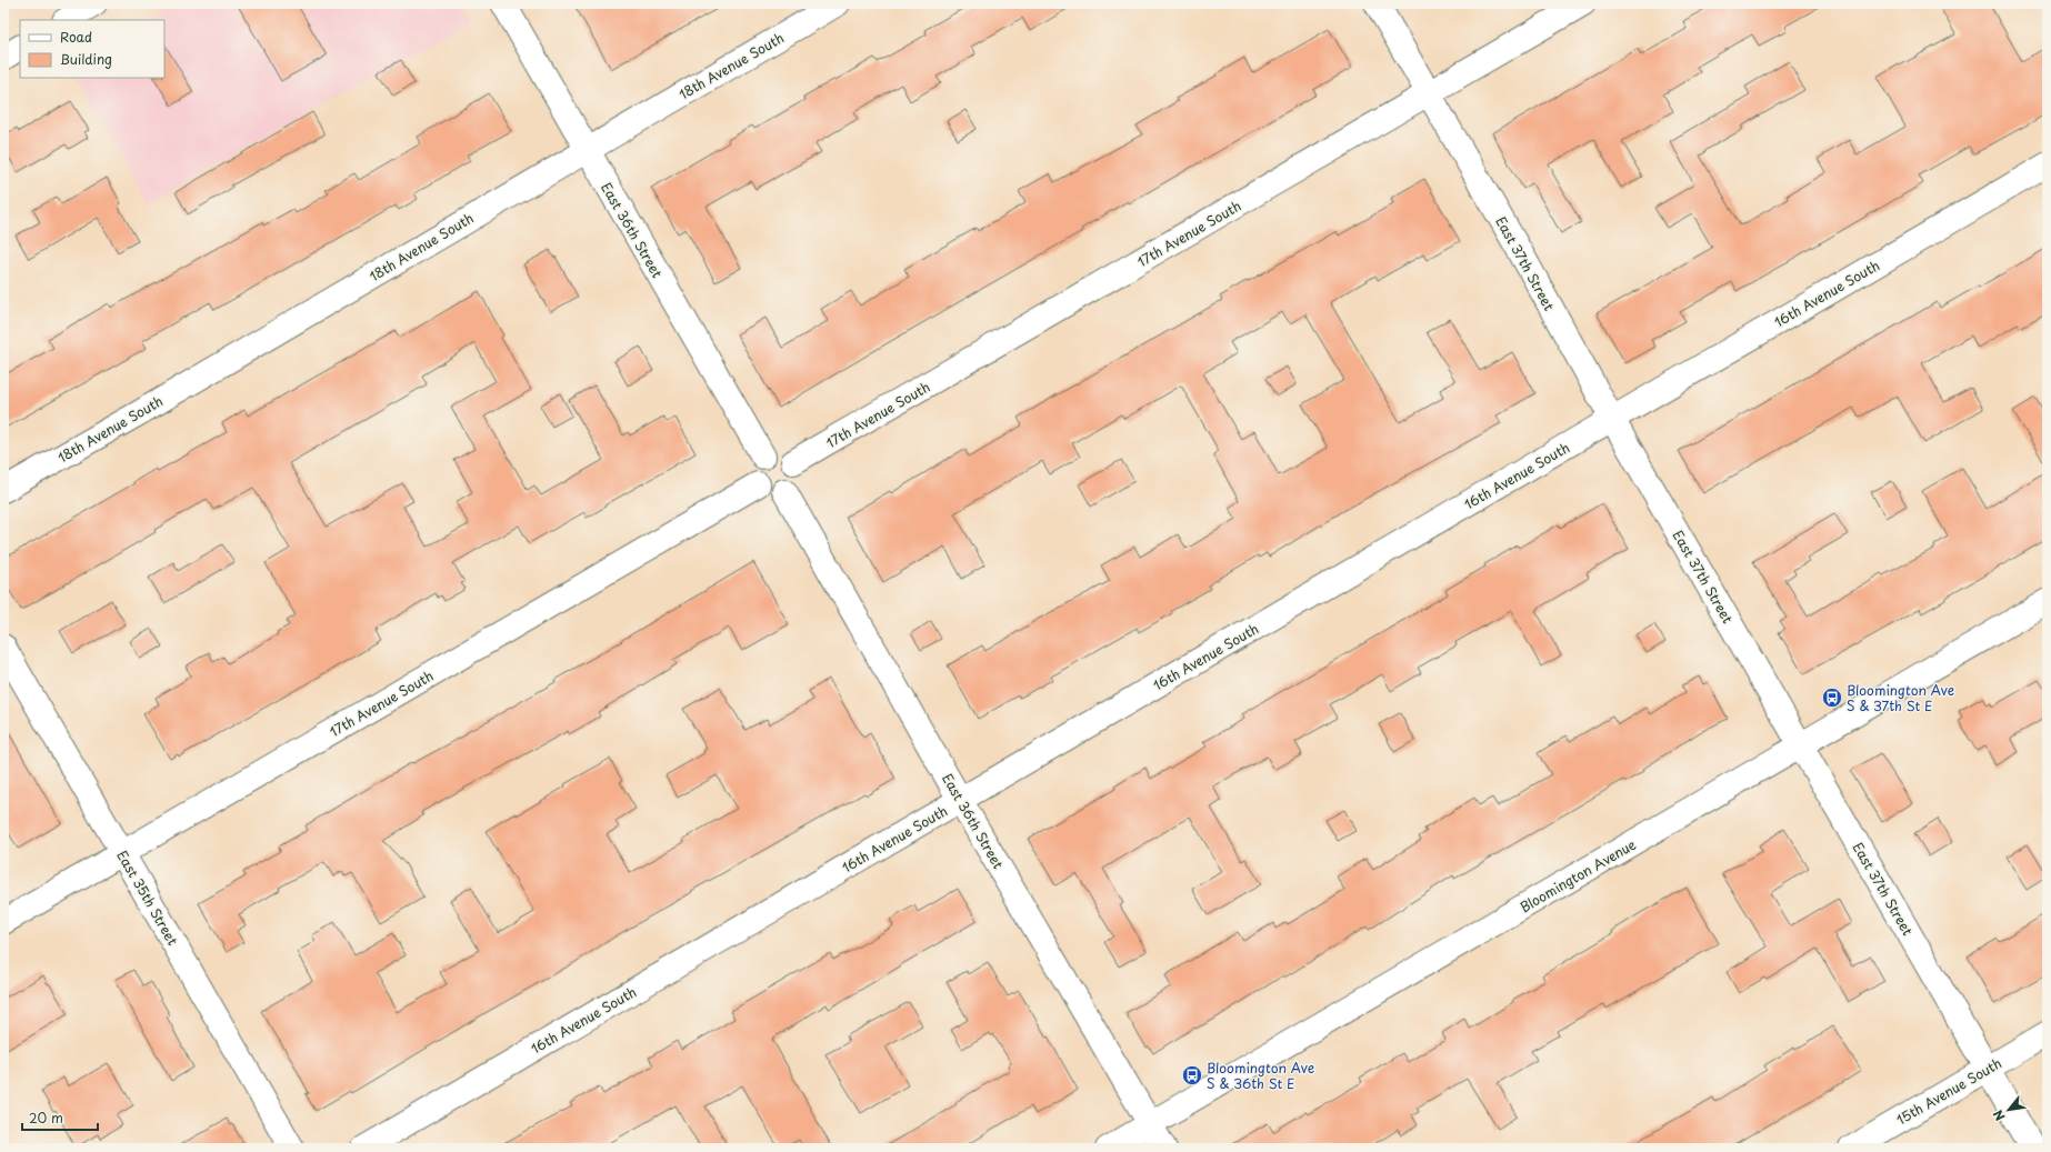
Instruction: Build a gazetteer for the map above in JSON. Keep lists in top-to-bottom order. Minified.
{"streets":{"street":["18th Avenue South","East 36th Street","17th Avenue South","East 37th Street","16th Avenue South","Bloomington Avenue","East 35th Street","15th Avenue South"]},"crossings":[["18th Avenue South","East 36th Street"],["East 36th Street","17th Avenue South"],["East 36th Street","16th Avenue South"],["East 36th Street","Bloomington Avenue"],["17th Avenue South","East 37th Street"],["17th Avenue South","East 35th Street"],["East 37th Street","16th Avenue South"],["East 37th Street","Bloomington Avenue"],["East 37th Street","15th Avenue South"]],"places":{"bus stop":["Bloomington Ave S & 37th St E","Bloomington Ave S & 36th St E"]},"legend":["Road","Building"],"scale_bar":"20 m","north":"bottom left"}
